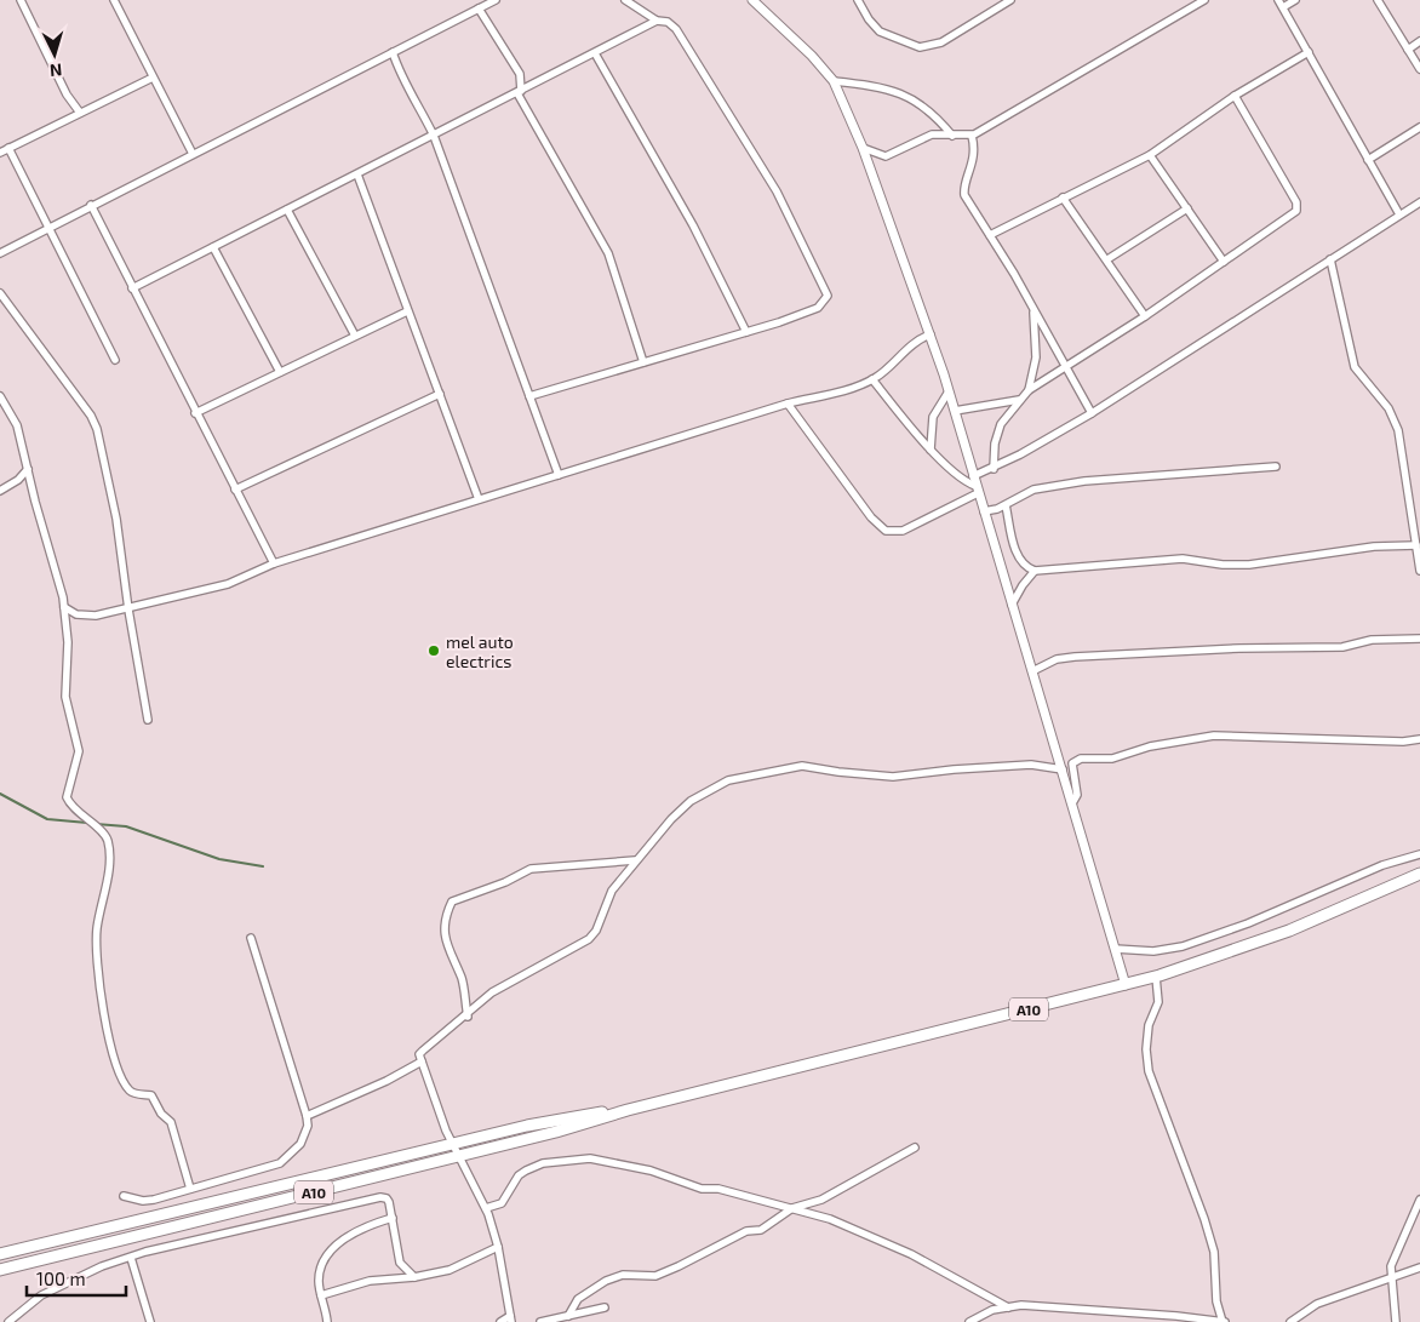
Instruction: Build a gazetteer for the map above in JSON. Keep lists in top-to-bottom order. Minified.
{"streets":{"main road":["A10"]},"places":["mel auto electrics"],"scale_bar":"100 m","north":"bottom"}
